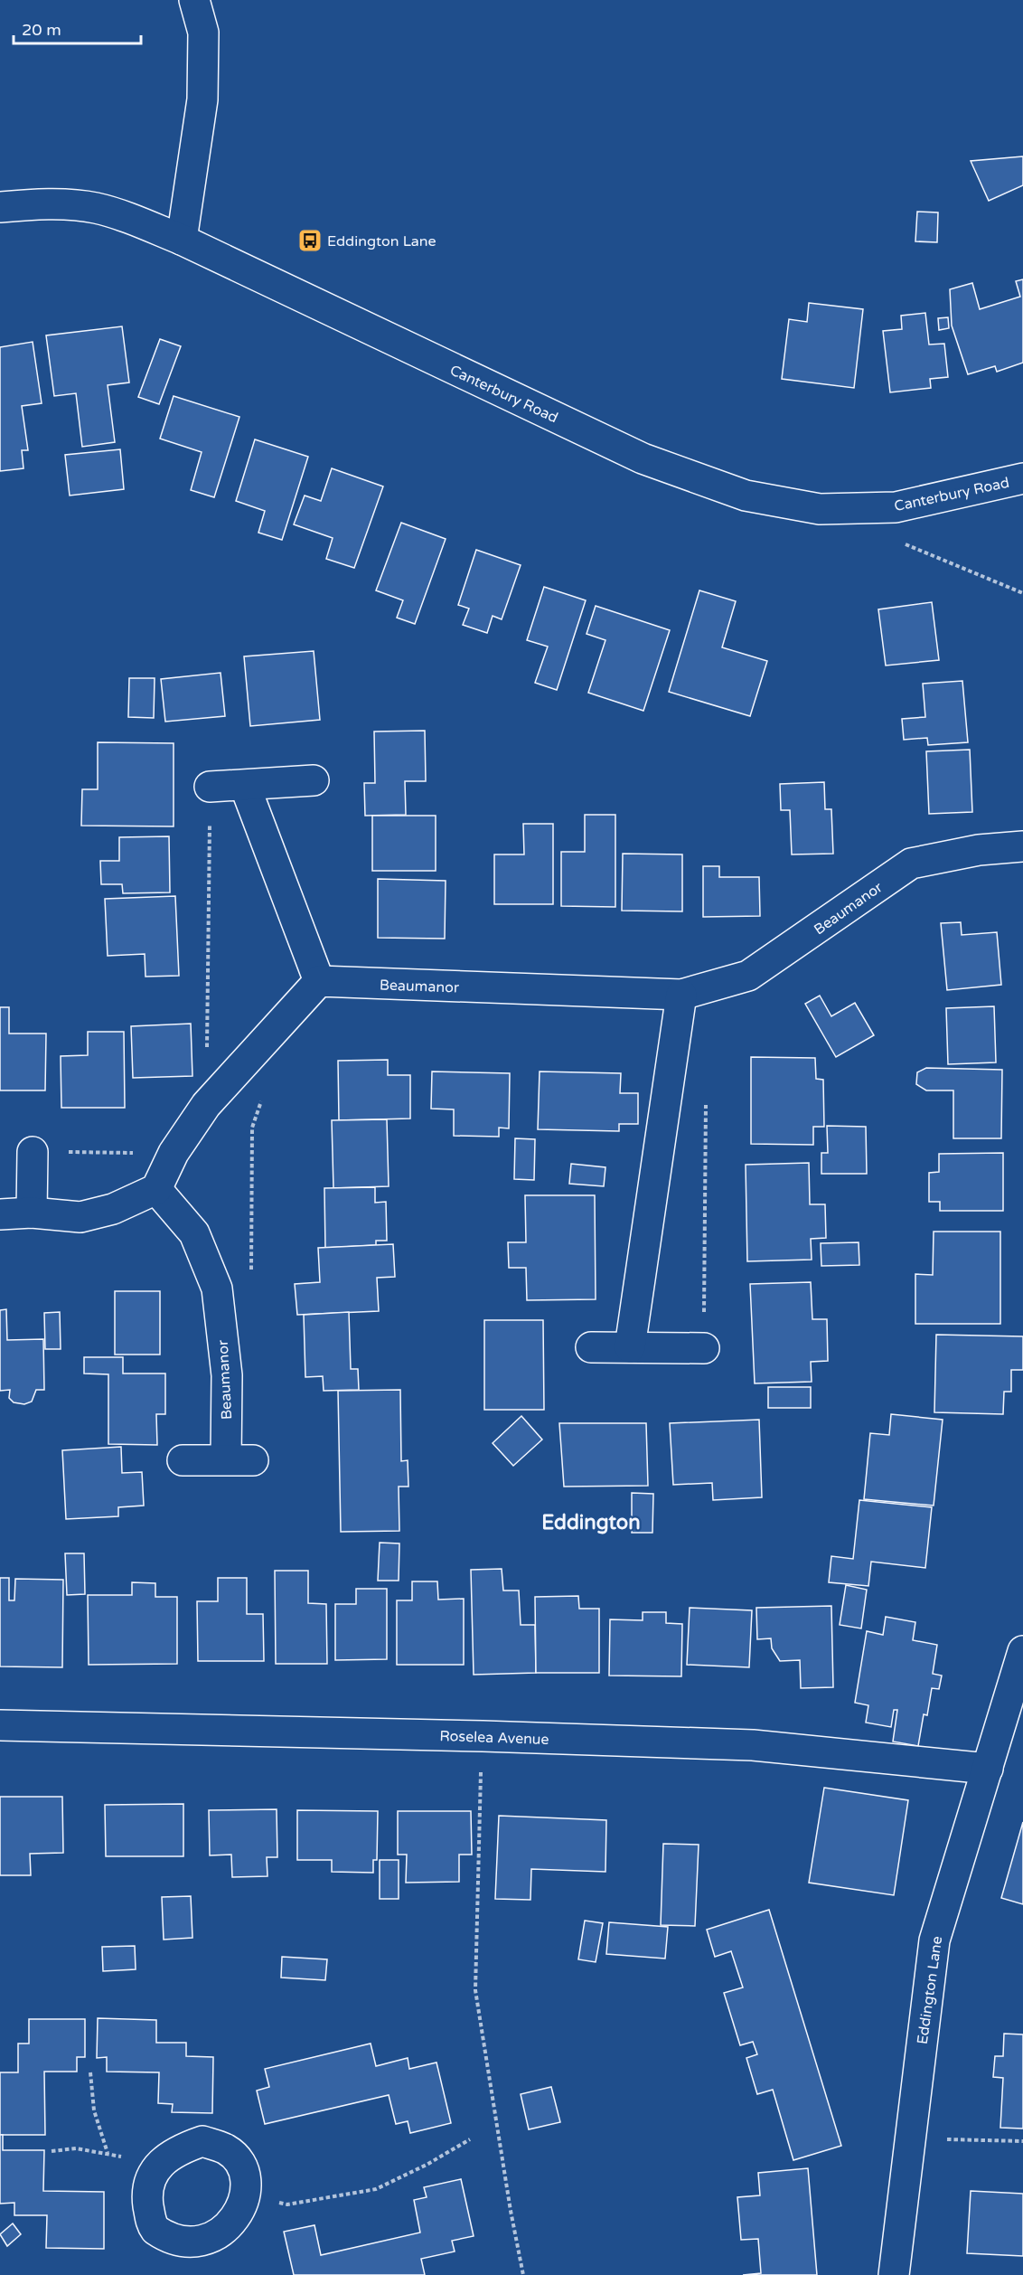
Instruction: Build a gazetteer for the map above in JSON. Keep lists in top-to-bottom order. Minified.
{"streets":{"street":["Canterbury Road","Beaumanor","Roselea Avenue","Eddington Lane"]},"crossings":[["Roselea Avenue","Eddington Lane"]],"districts":["Eddington"],"places":{"bus stop":["Eddington Lane"]},"scale_bar":"20 m"}
